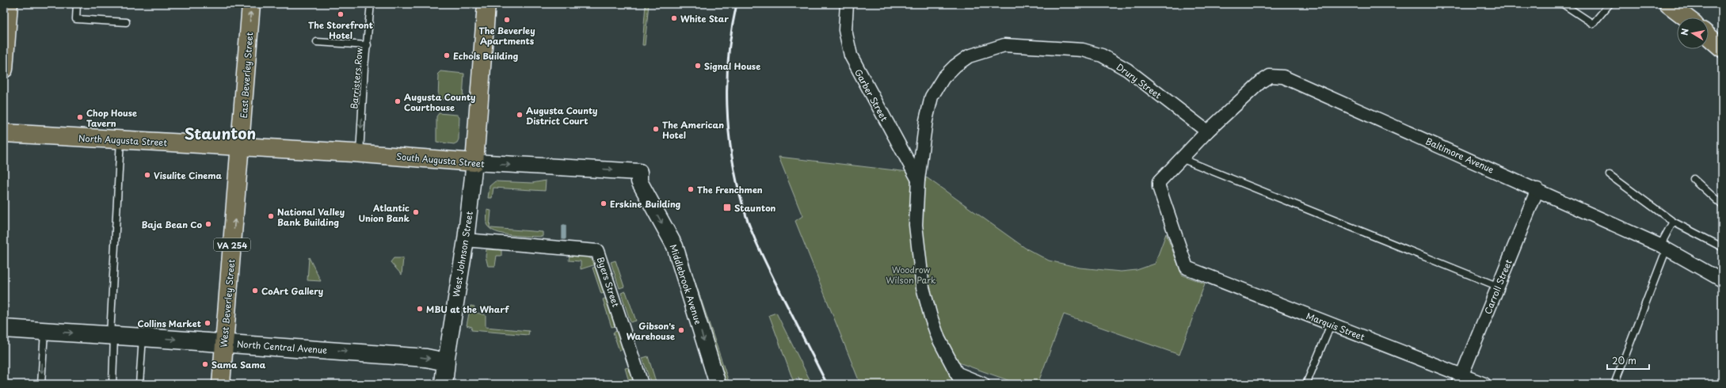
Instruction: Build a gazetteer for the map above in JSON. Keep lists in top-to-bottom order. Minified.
{"streets":{"main road":["East Beverley Street","North Augusta Street","South Augusta Street","VA 254","West Johnson Street","West Beverley Street","North Central Avenue"],"street":["Drury Street","Garber Street","Baltimore Avenue","Byers Street","Middlebrook Avenue","Carroll Street","Marquis Street"],"lane":["Barristers Row"]},"crossings":[["East Beverley Street","North Augusta Street"],["East Beverley Street","South Augusta Street"],["East Beverley Street","West Beverley Street"],["Barristers Row","South Augusta Street"],["Drury Street","Garber Street"],["Drury Street","Baltimore Avenue"],["North Augusta Street","South Augusta Street"],["North Augusta Street","West Beverley Street"],["Baltimore Avenue","Carroll Street"],["South Augusta Street","West Johnson Street"],["South Augusta Street","Middlebrook Avenue"],["South Augusta Street","West Beverley Street"],["West Johnson Street","Byers Street"],["West Johnson Street","North Central Avenue"],["Carroll Street","Marquis Street"],["West Beverley Street","North Central Avenue"]],"one_way":["East Beverley Street","Barristers Row","South Augusta Street","Middlebrook Avenue","West Beverley Street","North Central Avenue"],"districts":["Staunton"],"parks":["Woodrow Wilson Park"],"places":{"other":["The Storefront Hotel","White Star","The Beverley Apartments","Echols Building","Signal House","Augusta County Courthouse","Augusta County District Court","Chop House Tavern","The American Hotel","Visulite Cinema","The Frenchmen","Erskine Building","Atlantic Union Bank","National Valley Bank Building","Baja Bean Co","CoArt Gallery","MBU at the Wharf","Collins Market","Gibson's Warehouse","Sama Sama"],"transit":["Staunton"]},"scale_bar":"20 m","north":"left"}
